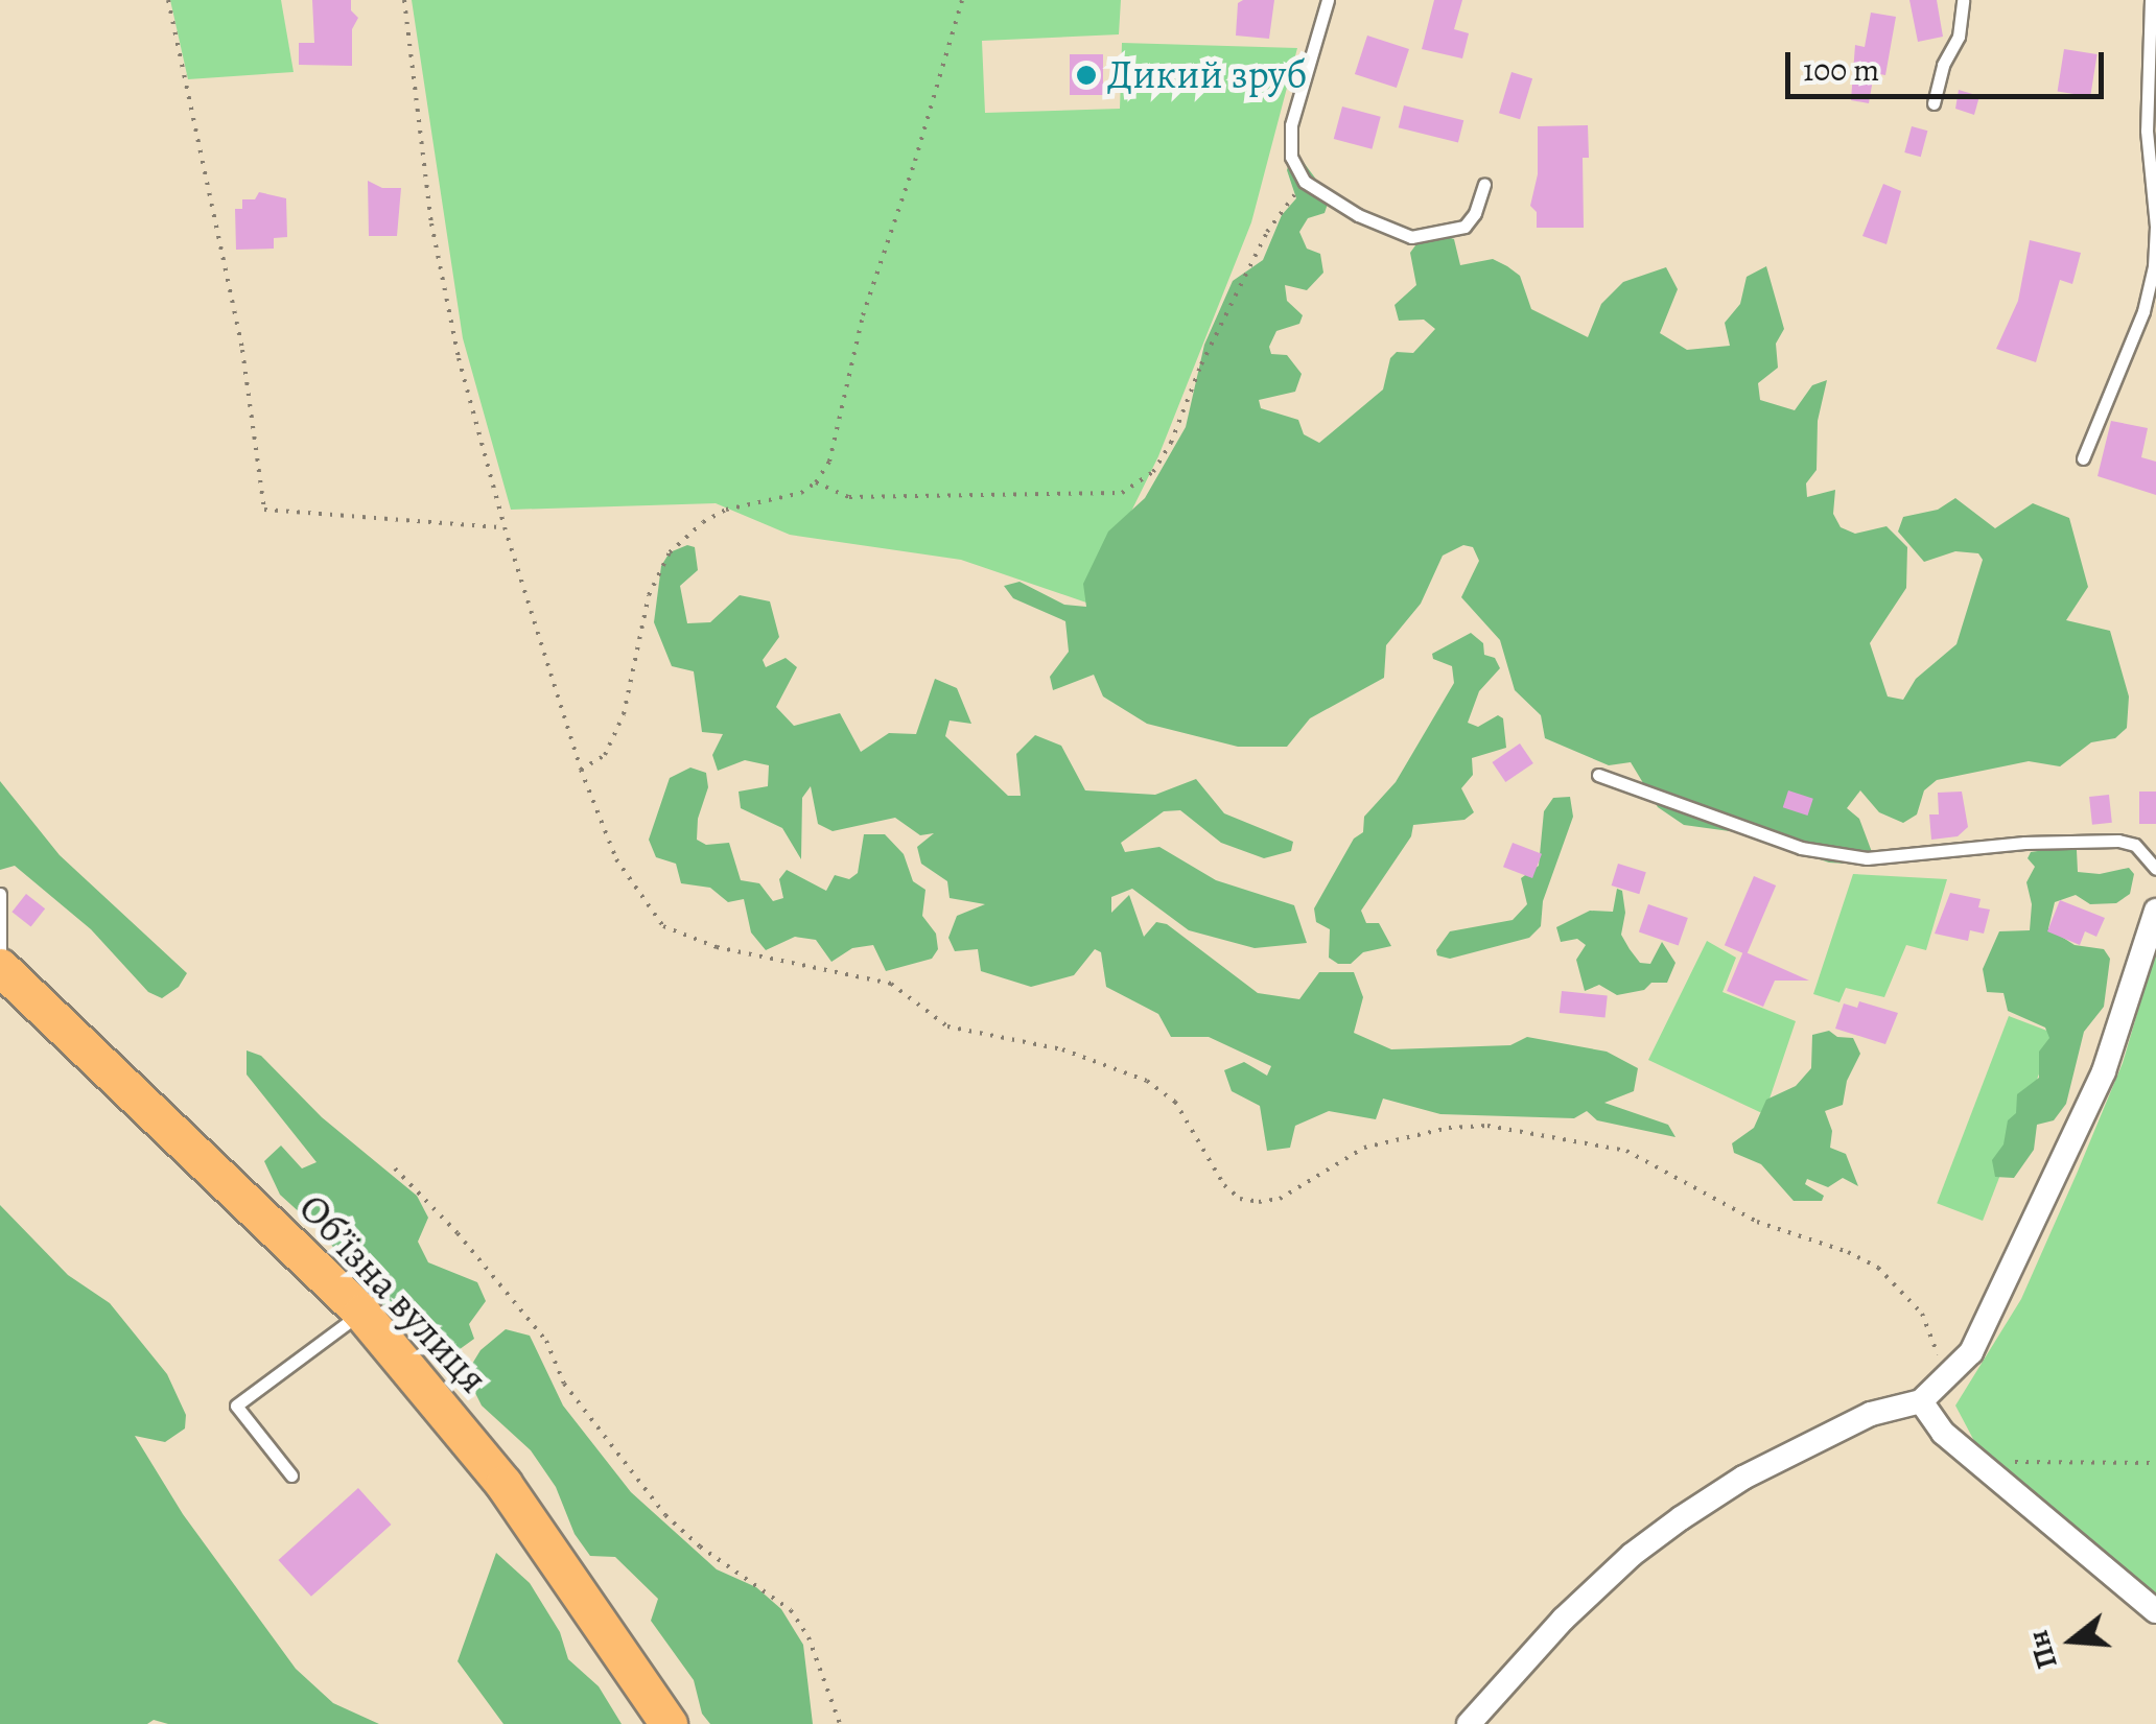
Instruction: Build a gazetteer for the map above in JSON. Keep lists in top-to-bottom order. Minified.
{"streets":{"highway":["Обʼїзна вулиця"]},"places":["Дикий зруб"],"scale_bar":"100 m","north":"left"}
